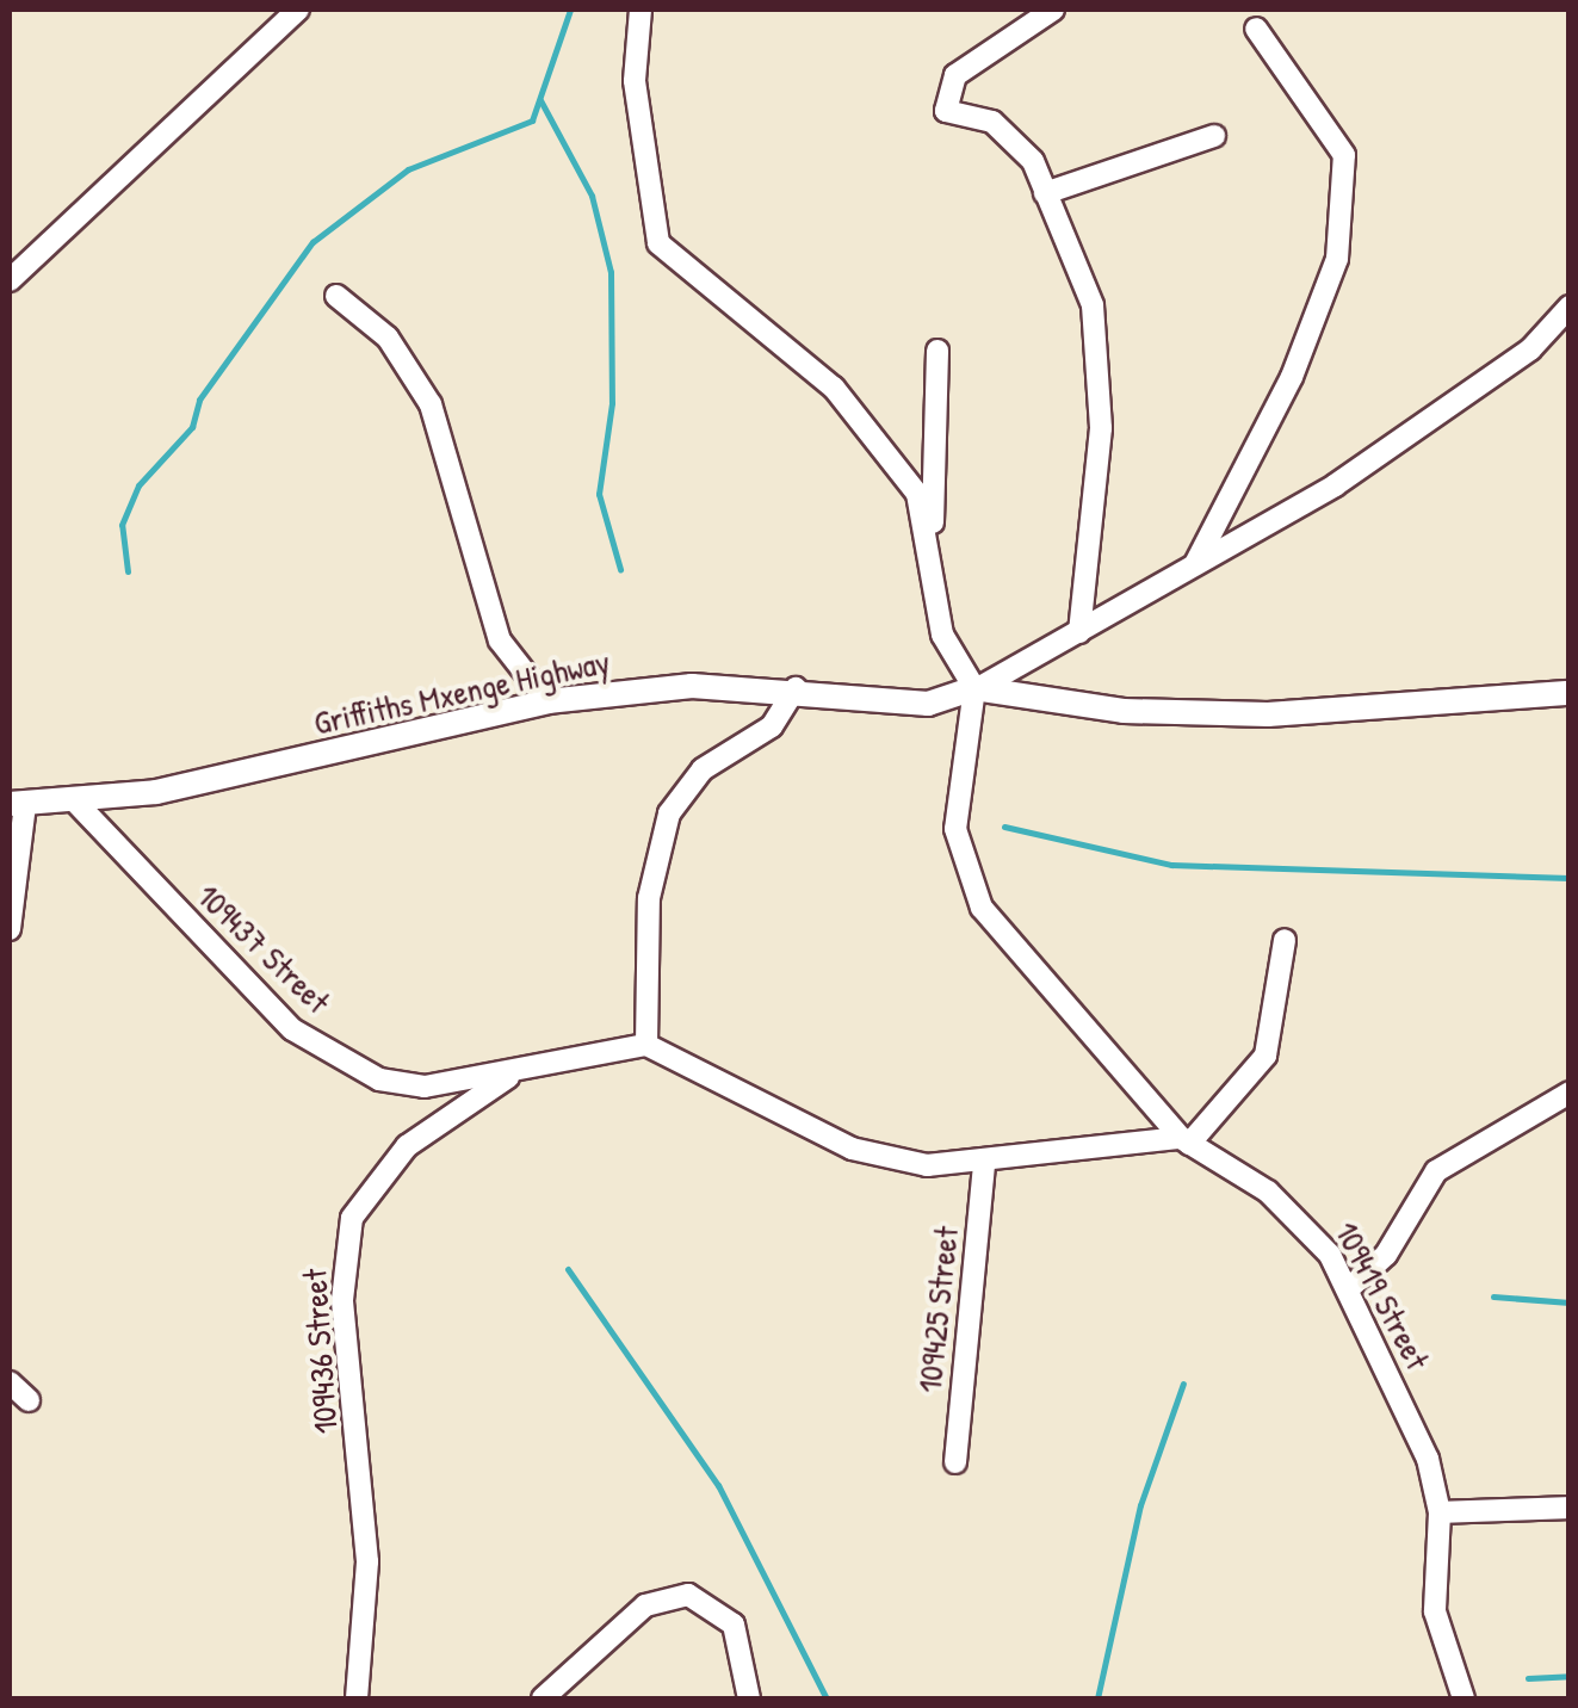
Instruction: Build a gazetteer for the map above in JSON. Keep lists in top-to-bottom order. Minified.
{"streets":{"street":["Griffiths Mxenge Highway","109437 Street","109419 Street","109425 Street","109436 Street"]},"crossings":[["Griffiths Mxenge Highway","109437 Street"],["Griffiths Mxenge Highway","109419 Street"],["109437 Street","109436 Street"]]}
